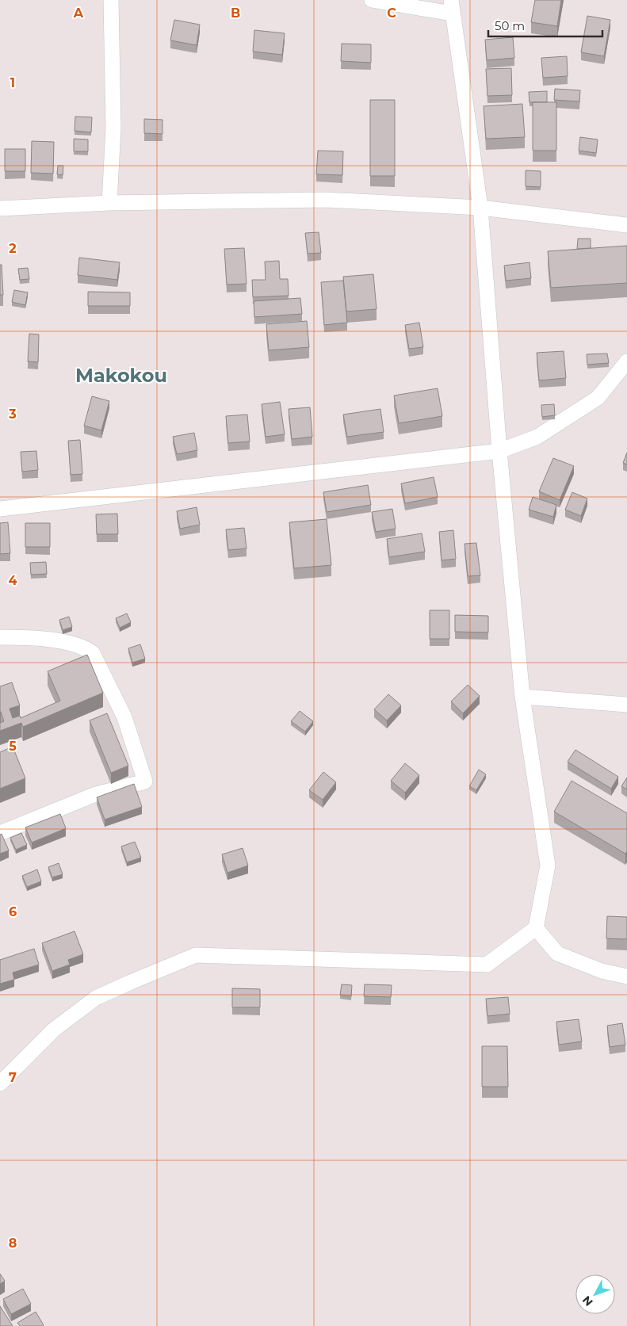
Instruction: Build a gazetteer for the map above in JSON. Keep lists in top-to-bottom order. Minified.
{"districts":["Makokou"],"scale_bar":"50 m","north":"bottom left","grid":{"columns":["A","B","C"],"rows":["1","2","3","4","5","6","7","8"]}}
